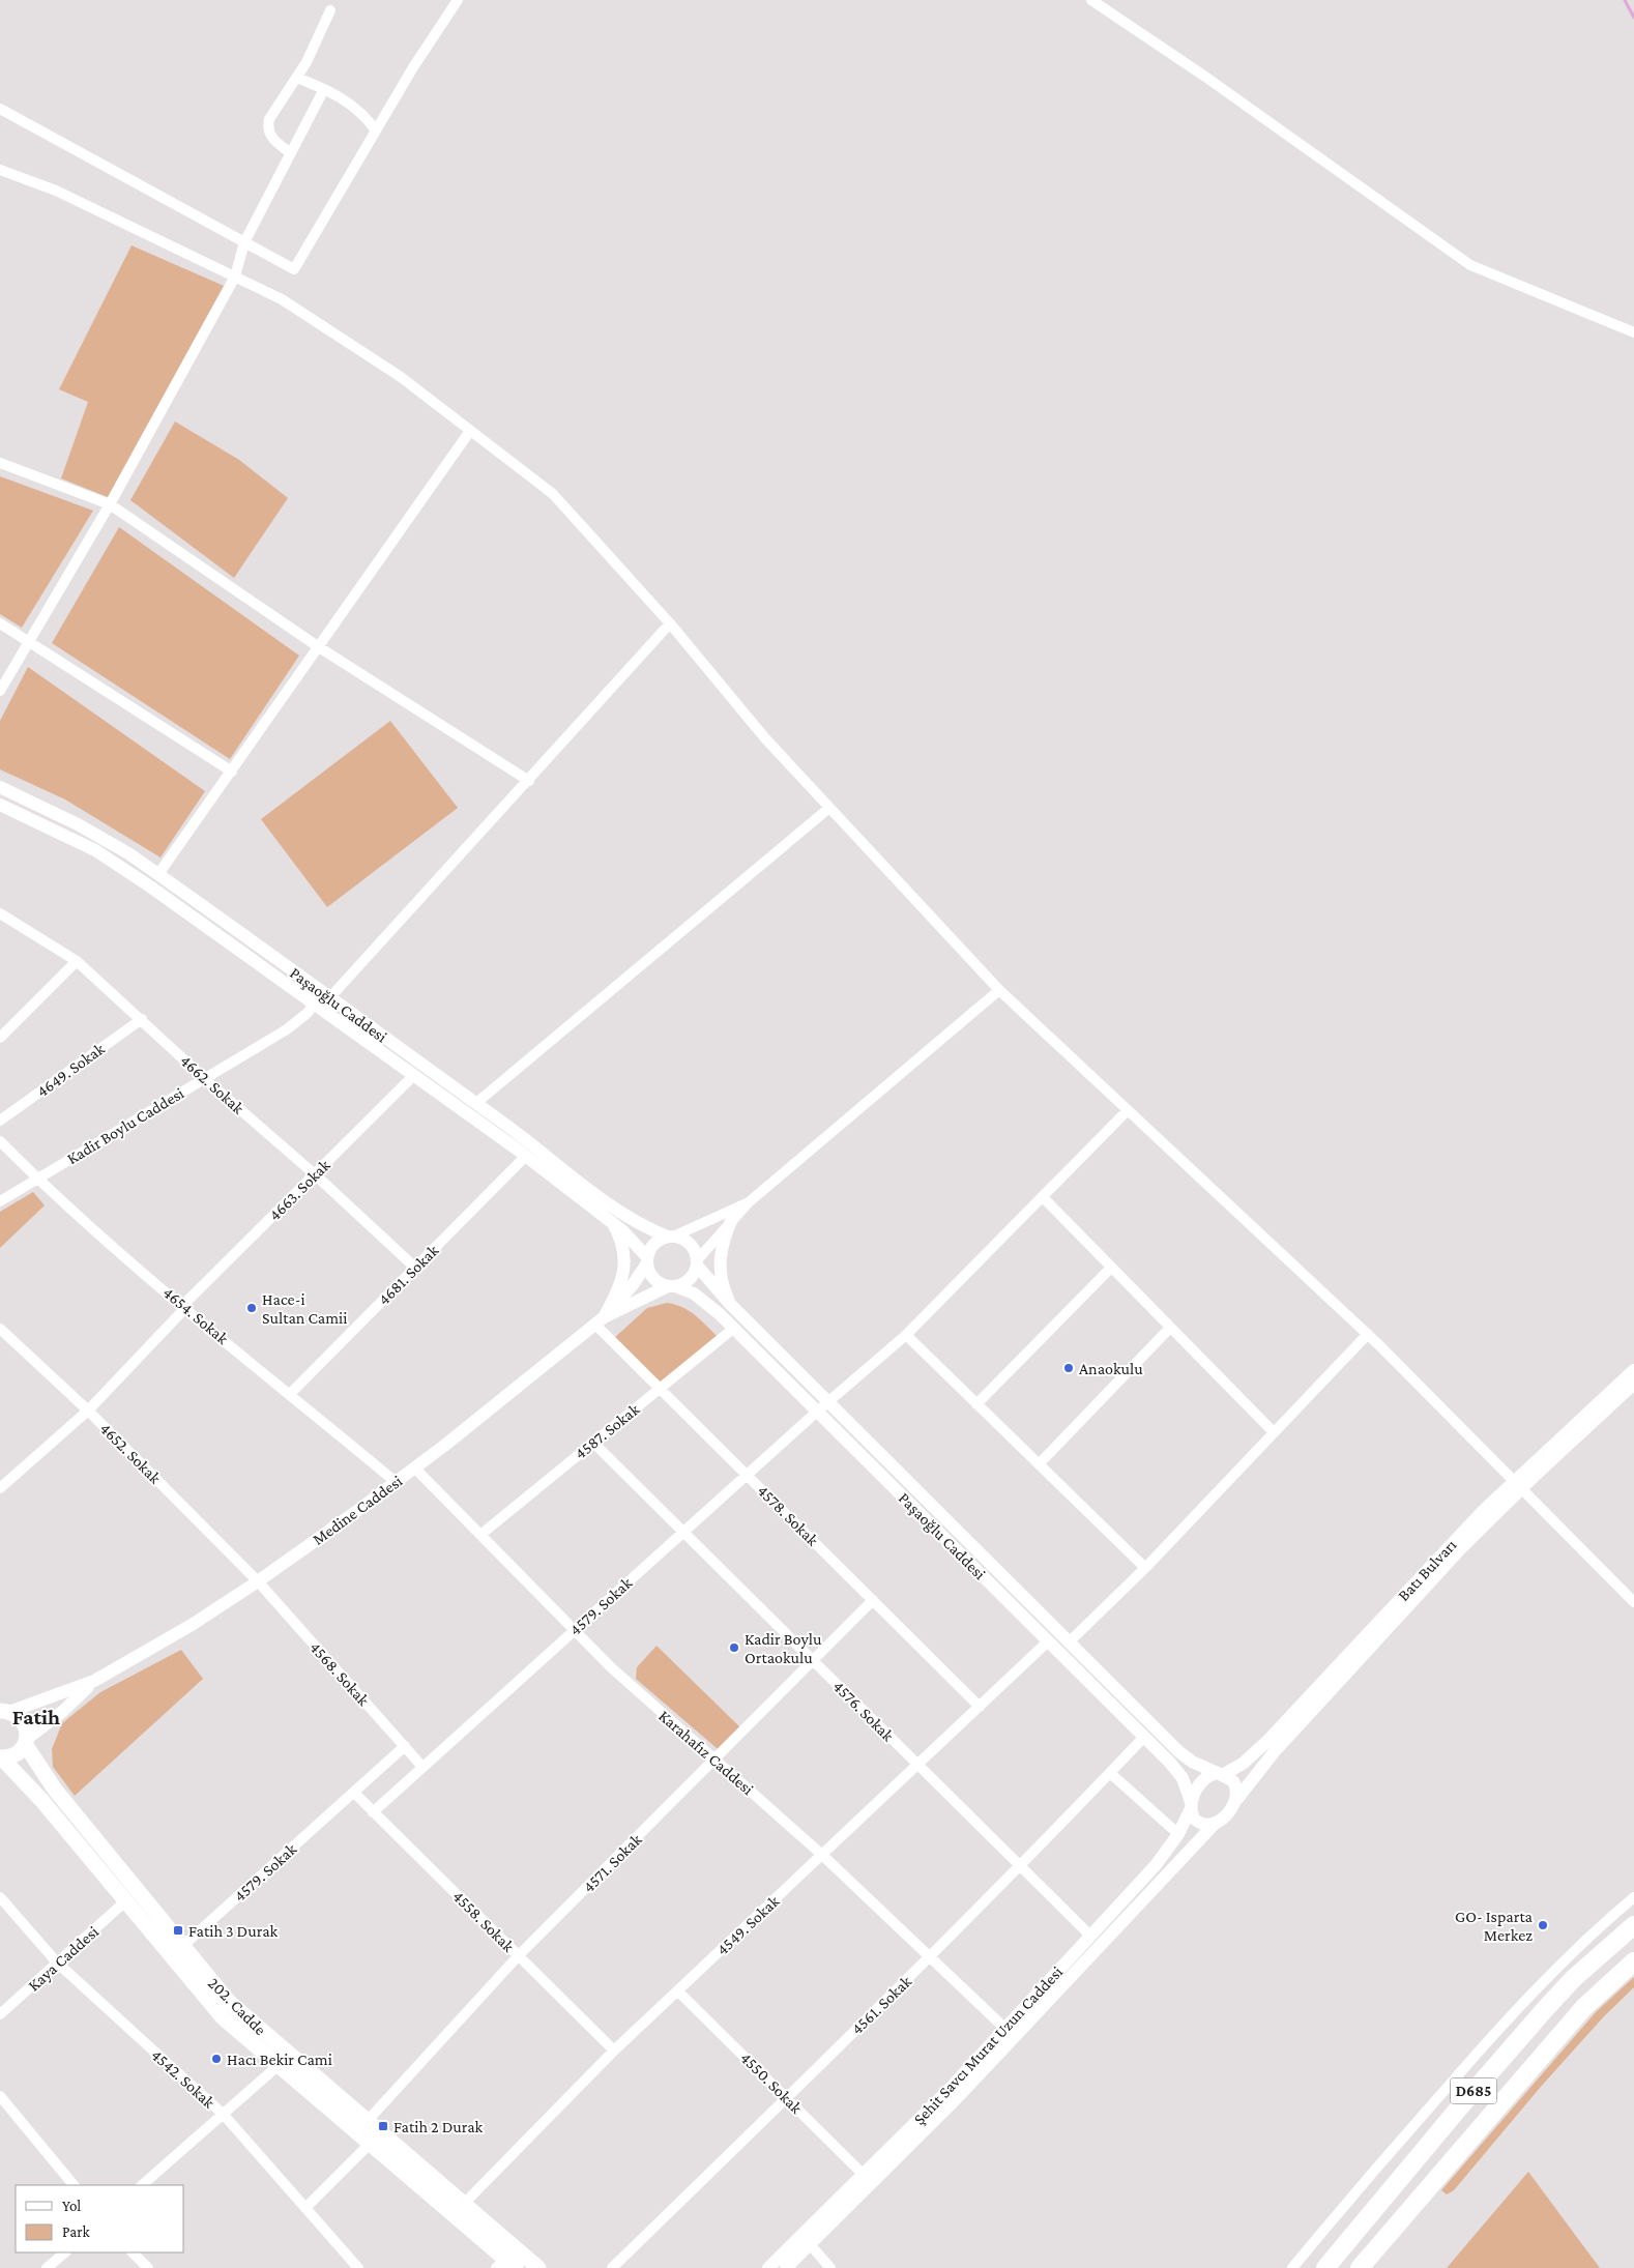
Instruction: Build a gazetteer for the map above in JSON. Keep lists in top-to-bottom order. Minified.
{"streets":{"highway":["D685"],"main road":["202. Cadde"],"street":["Paşaoğlu Caddesi","4649. Sokak","4662. Sokak","Kadir Boylu Caddesi","4663. Sokak","4681. Sokak","4654. Sokak","4587. Sokak","4652. Sokak","Medine Caddesi","4578. Sokak","Batı Bulvarı","4579. Sokak","4568. Sokak","4576. Sokak","Karahafız Caddesi","4571. Sokak","4558. Sokak","4549. Sokak","Kaya Caddesi","4561. Sokak","Şehit Savcı Murat Uzun Caddesi","4542. Sokak","4550. Sokak"]},"crossings":[["Paşaoğlu Caddesi","Kadir Boylu Caddesi"],["Paşaoğlu Caddesi","4663. Sokak"],["Paşaoğlu Caddesi","4681. Sokak"],["Paşaoğlu Caddesi","4587. Sokak"],["Paşaoğlu Caddesi","Medine Caddesi"],["Paşaoğlu Caddesi","Batı Bulvarı"],["Paşaoğlu Caddesi","4579. Sokak"],["Paşaoğlu Caddesi","4549. Sokak"],["Paşaoğlu Caddesi","4561. Sokak"],["Paşaoğlu Caddesi","Şehit Savcı Murat Uzun Caddesi"],["4649. Sokak","4662. Sokak"],["4662. Sokak","Kadir Boylu Caddesi"],["4662. Sokak","4663. Sokak"],["4662. Sokak","4681. Sokak"],["Kadir Boylu Caddesi","4654. Sokak"],["4663. Sokak","4654. Sokak"],["4663. Sokak","4652. Sokak"],["4681. Sokak","4654. Sokak"],["4654. Sokak","Medine Caddesi"],["4587. Sokak","4578. Sokak"],["4587. Sokak","4576. Sokak"],["4587. Sokak","Karahafız Caddesi"],["4652. Sokak","Medine Caddesi"],["4652. Sokak","4568. Sokak"],["Medine Caddesi","4578. Sokak"],["Medine Caddesi","4568. Sokak"],["Medine Caddesi","Karahafız Caddesi"],["Medine Caddesi","202. Cadde"],["4578. Sokak","4579. Sokak"],["4578. Sokak","4571. Sokak"],["4578. Sokak","4549. Sokak"],["Batı Bulvarı","Şehit Savcı Murat Uzun Caddesi"],["4579. Sokak","4568. Sokak"],["4579. Sokak","4576. Sokak"],["4579. Sokak","Karahafız Caddesi"],["4579. Sokak","4558. Sokak"],["4579. Sokak","202. Cadde"],["4576. Sokak","4571. Sokak"],["4576. Sokak","4549. Sokak"],["4576. Sokak","4561. Sokak"],["4576. Sokak","Şehit Savcı Murat Uzun Caddesi"],["Karahafız Caddesi","4571. Sokak"],["Karahafız Caddesi","4549. Sokak"],["Karahafız Caddesi","4561. Sokak"],["Karahafız Caddesi","Şehit Savcı Murat Uzun Caddesi"],["4571. Sokak","4558. Sokak"],["4571. Sokak","202. Cadde"],["4558. Sokak","4549. Sokak"],["4549. Sokak","202. Cadde"],["4549. Sokak","4550. Sokak"],["Kaya Caddesi","202. Cadde"],["Kaya Caddesi","4542. Sokak"],["4561. Sokak","4550. Sokak"],["Şehit Savcı Murat Uzun Caddesi","4550. Sokak"]],"districts":["Fatih"],"places":{"other":["Hace-i Sultan Camii","Anaokulu","Kadir Boylu Ortaokulu","GO- Isparta Merkez","Hacı Bekir Cami"],"transit":["Fatih 3 Durak","Fatih 2 Durak"]},"legend":["Yol","Park"]}
